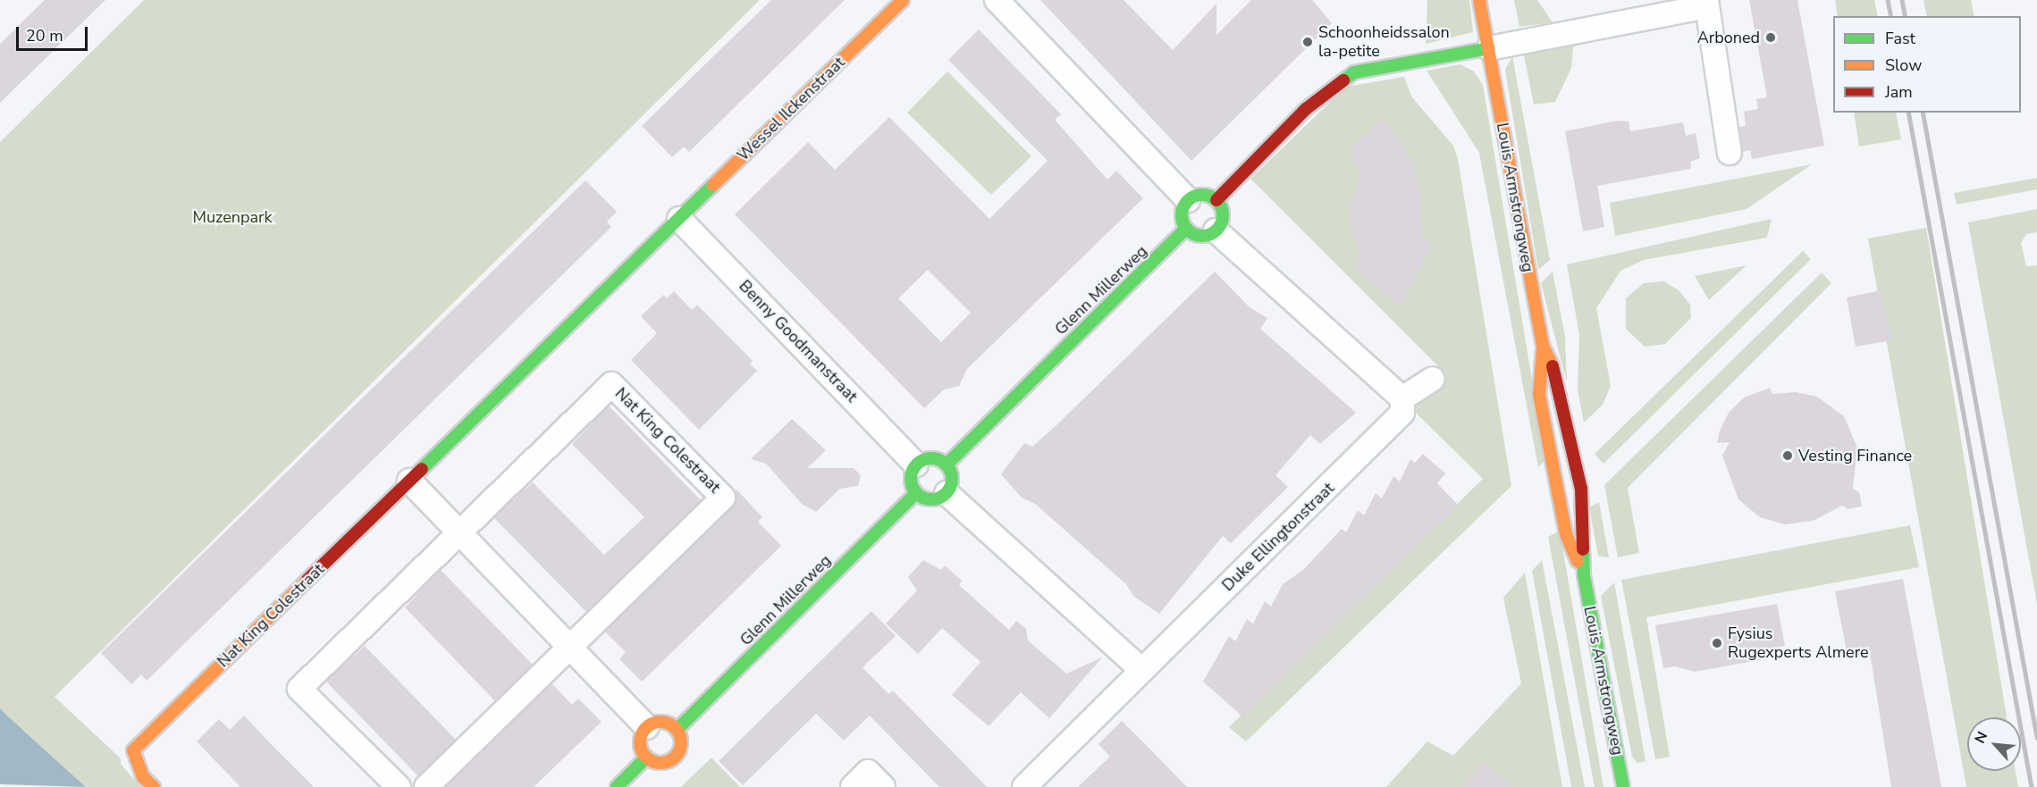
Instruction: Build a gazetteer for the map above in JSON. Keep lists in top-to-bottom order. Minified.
{"streets":{"street":["Wessel Ilckenstraat","Louis Armstrongweg","Glenn Millerweg","Benny Goodmanstraat","Nat King Colestraat","Duke Ellingtonstraat"]},"crossings":[["Wessel Ilckenstraat","Benny Goodmanstraat"],["Wessel Ilckenstraat","Nat King Colestraat"],["Glenn Millerweg","Benny Goodmanstraat"],["Benny Goodmanstraat","Nat King Colestraat"]],"parks":["Muzenpark"],"places":["Arboned","Schoonheidssalon la-petite","Vesting Finance","Fysius Rugexperts Almere"],"legend":["Fast","Slow","Jam"],"scale_bar":"20 m","north":"top left"}
